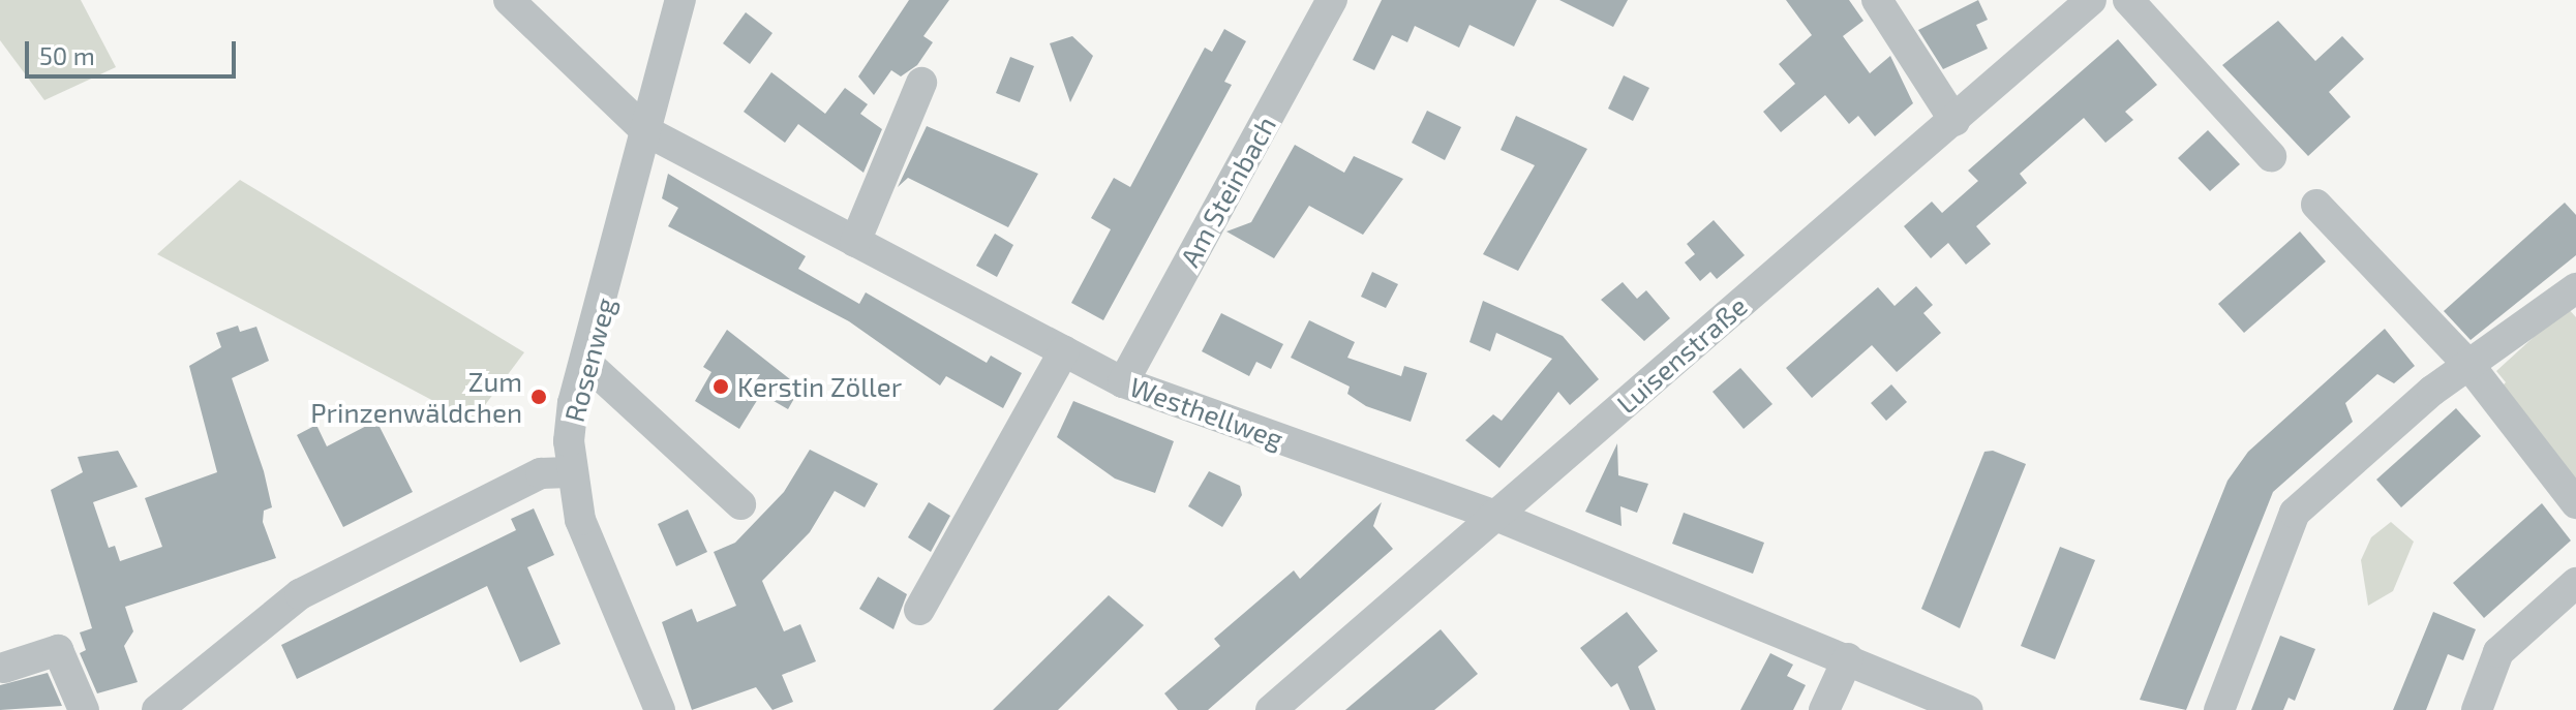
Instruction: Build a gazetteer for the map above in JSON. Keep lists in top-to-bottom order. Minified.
{"streets":{"street":["Am Steinbach","Luisenstraße","Rosenweg","Westhellweg"]},"crossings":[["Am Steinbach","Westhellweg"],["Luisenstraße","Westhellweg"],["Rosenweg","Westhellweg"]],"places":["Kerstin Zöller","Zum Prinzenwäldchen"],"scale_bar":"50 m"}
